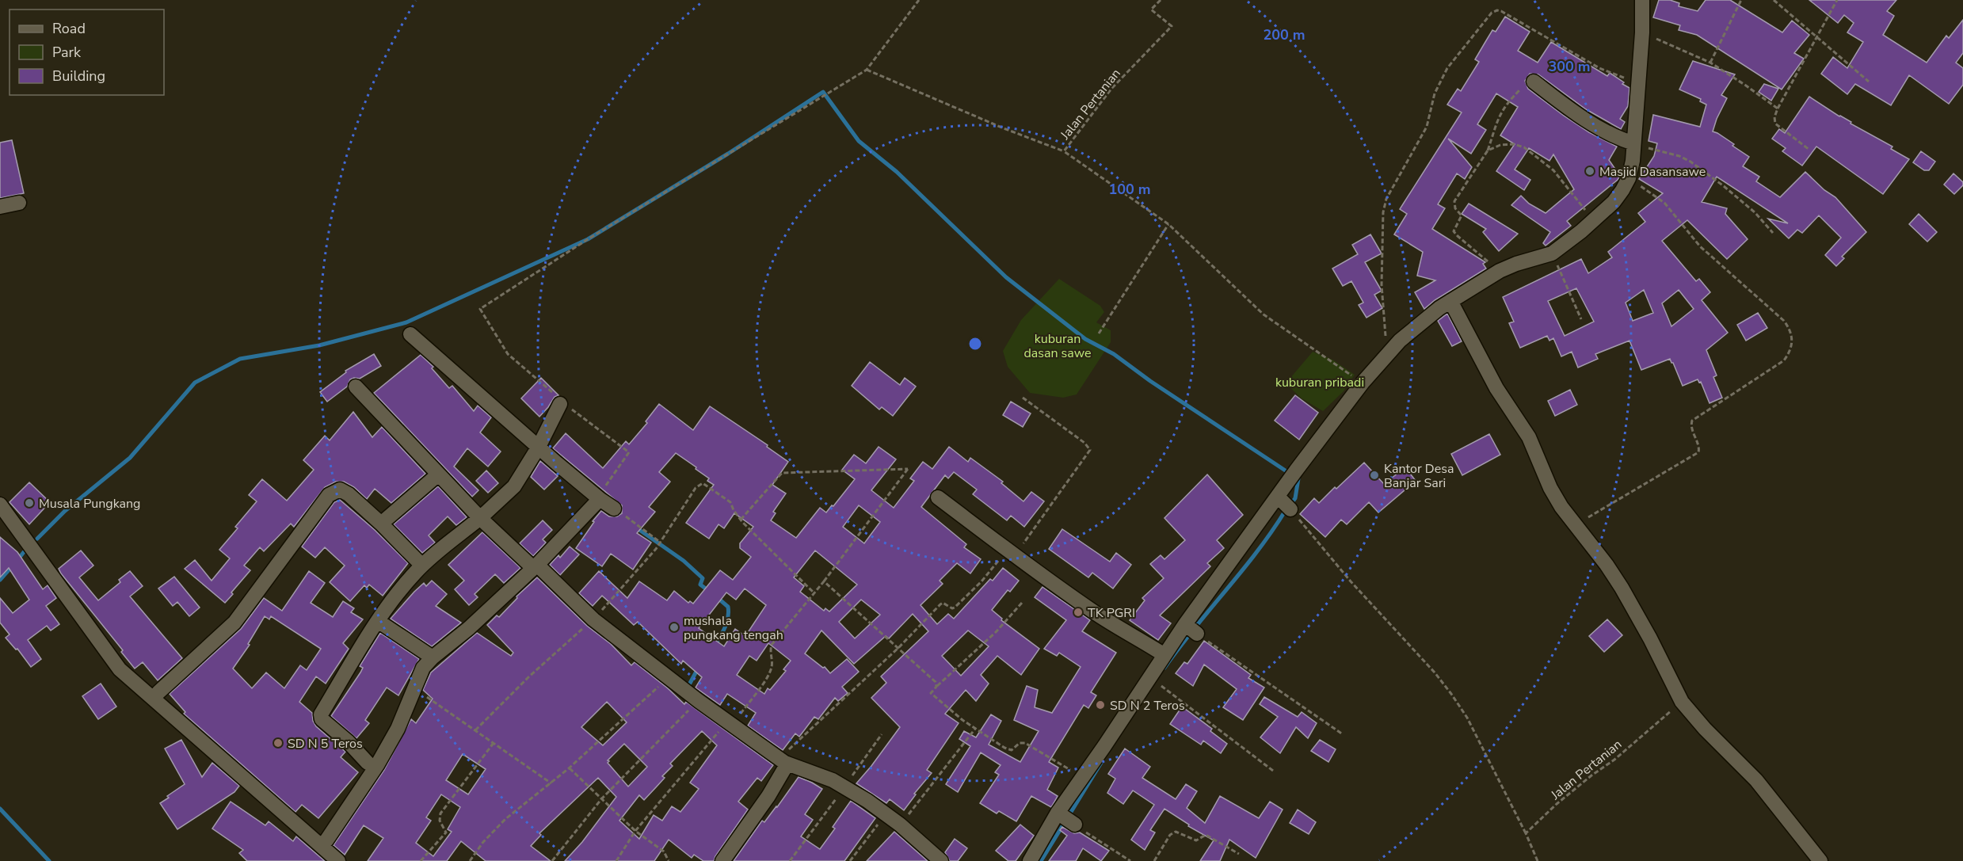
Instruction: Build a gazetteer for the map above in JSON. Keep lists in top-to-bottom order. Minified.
{"streets":{"path":["Jalan Pertanian"]},"parks":["kuburan dasan sawe","kuburan pribadi"],"places":["Masjid Dasansawe","Kantor Desa Banjar Sari","Musala Pungkang","TK PGRI","mushala pungkang tengah","SD N 2 Teros","SD N 5 Teros"],"legend":["Road","Park","Building"],"rings":["200 m","300 m","100 m"]}
